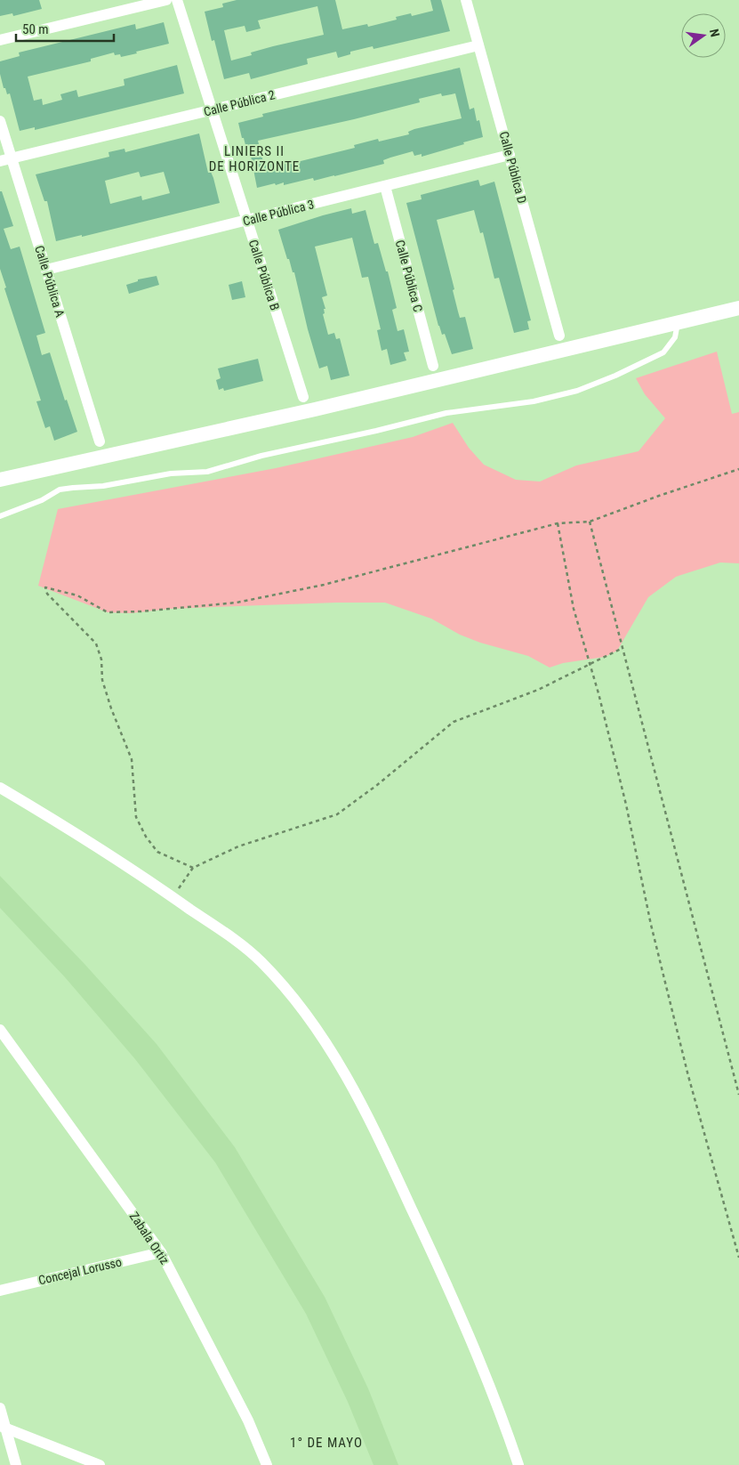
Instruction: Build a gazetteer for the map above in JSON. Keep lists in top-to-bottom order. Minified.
{"streets":{"street":["Calle Pública 2","Calle Pública D","Calle Pública 3","Calle Pública B","Calle Pública C","Calle Pública A","Zabala Ortiz","Concejal Lorusso"]},"crossings":[["Calle Pública 2","Calle Pública D"],["Calle Pública 2","Calle Pública B"],["Calle Pública 2","Calle Pública A"],["Calle Pública D","Calle Pública 3"],["Calle Pública 3","Calle Pública B"],["Calle Pública 3","Calle Pública C"],["Calle Pública 3","Calle Pública A"],["Zabala Ortiz","Concejal Lorusso"]],"districts":["LINIERS II DE HORIZONTE","1° DE MAYO"],"scale_bar":"50 m","north":"right"}
